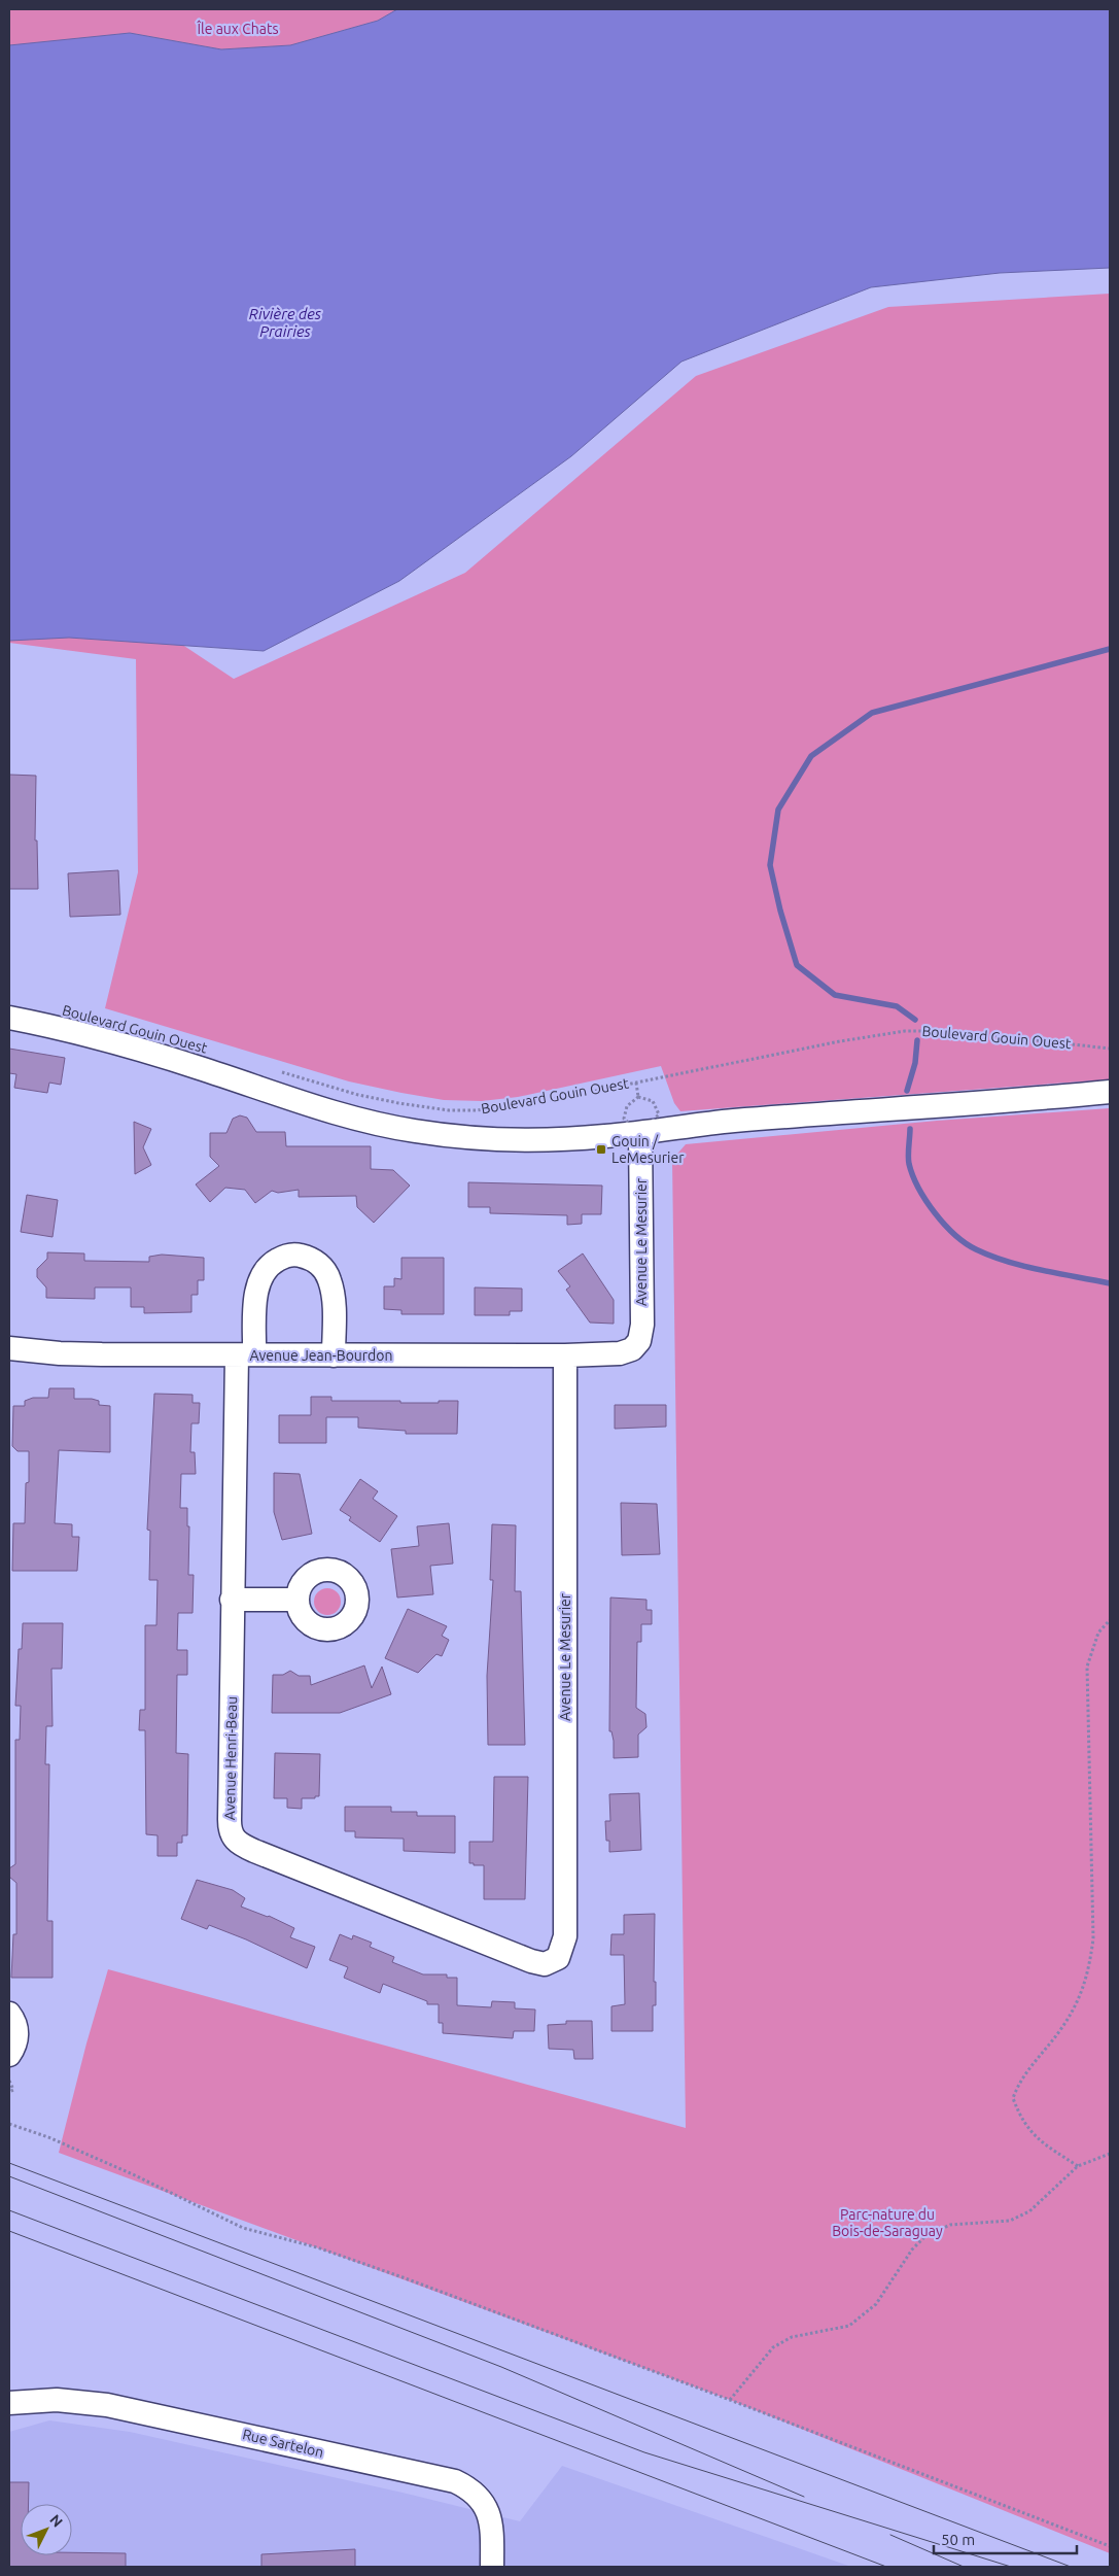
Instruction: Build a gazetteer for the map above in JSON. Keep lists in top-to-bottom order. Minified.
{"streets":{"street":["Boulevard Gouin Ouest","Avenue Le Mesurier","Avenue Jean-Bourdon","Avenue Henri-Beau","Rue Sartelon"]},"crossings":[["Boulevard Gouin Ouest","Avenue Le Mesurier"],["Avenue Le Mesurier","Avenue Jean-Bourdon"],["Avenue Le Mesurier","Avenue Henri-Beau"],["Avenue Jean-Bourdon","Avenue Henri-Beau"]],"water":["Rivière des Prairies"],"parks":["Île aux Chats","Parc-nature du Bois-de-Saraguay"],"places":{"transit":["Gouin / LeMesurier"]},"scale_bar":"50 m","north":"top right"}
